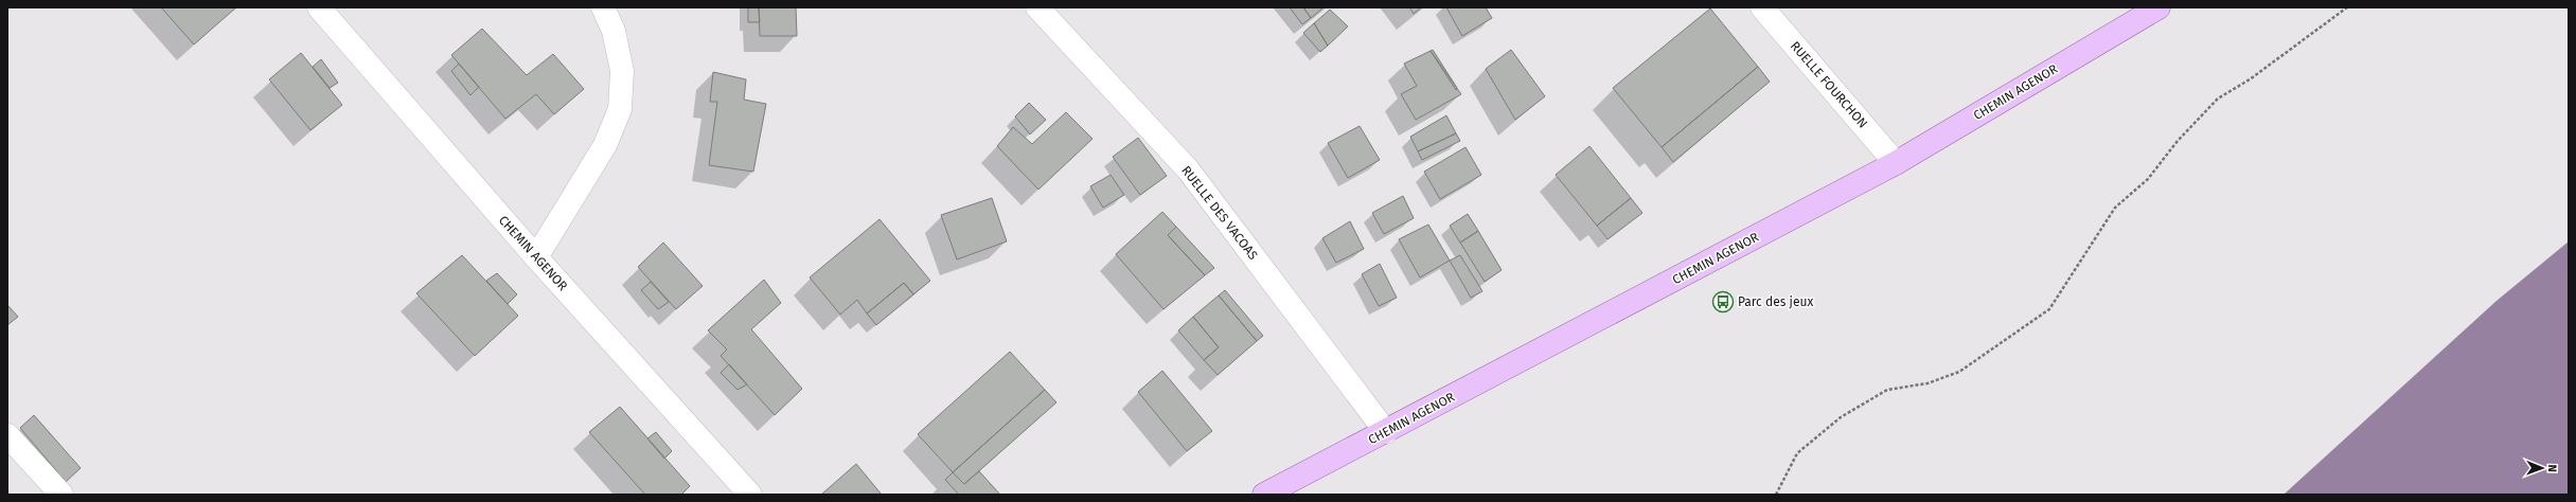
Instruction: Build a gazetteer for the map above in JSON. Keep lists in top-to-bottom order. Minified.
{"streets":{"main road":["CHEMIN AGENOR"],"street":["RUELLE FOURCHON","RUELLE DES VACOAS"]},"crossings":[["RUELLE FOURCHON","CHEMIN AGENOR"],["CHEMIN AGENOR","RUELLE DES VACOAS"]],"places":{"bus stop":["Parc des jeux"]},"north":"right"}
